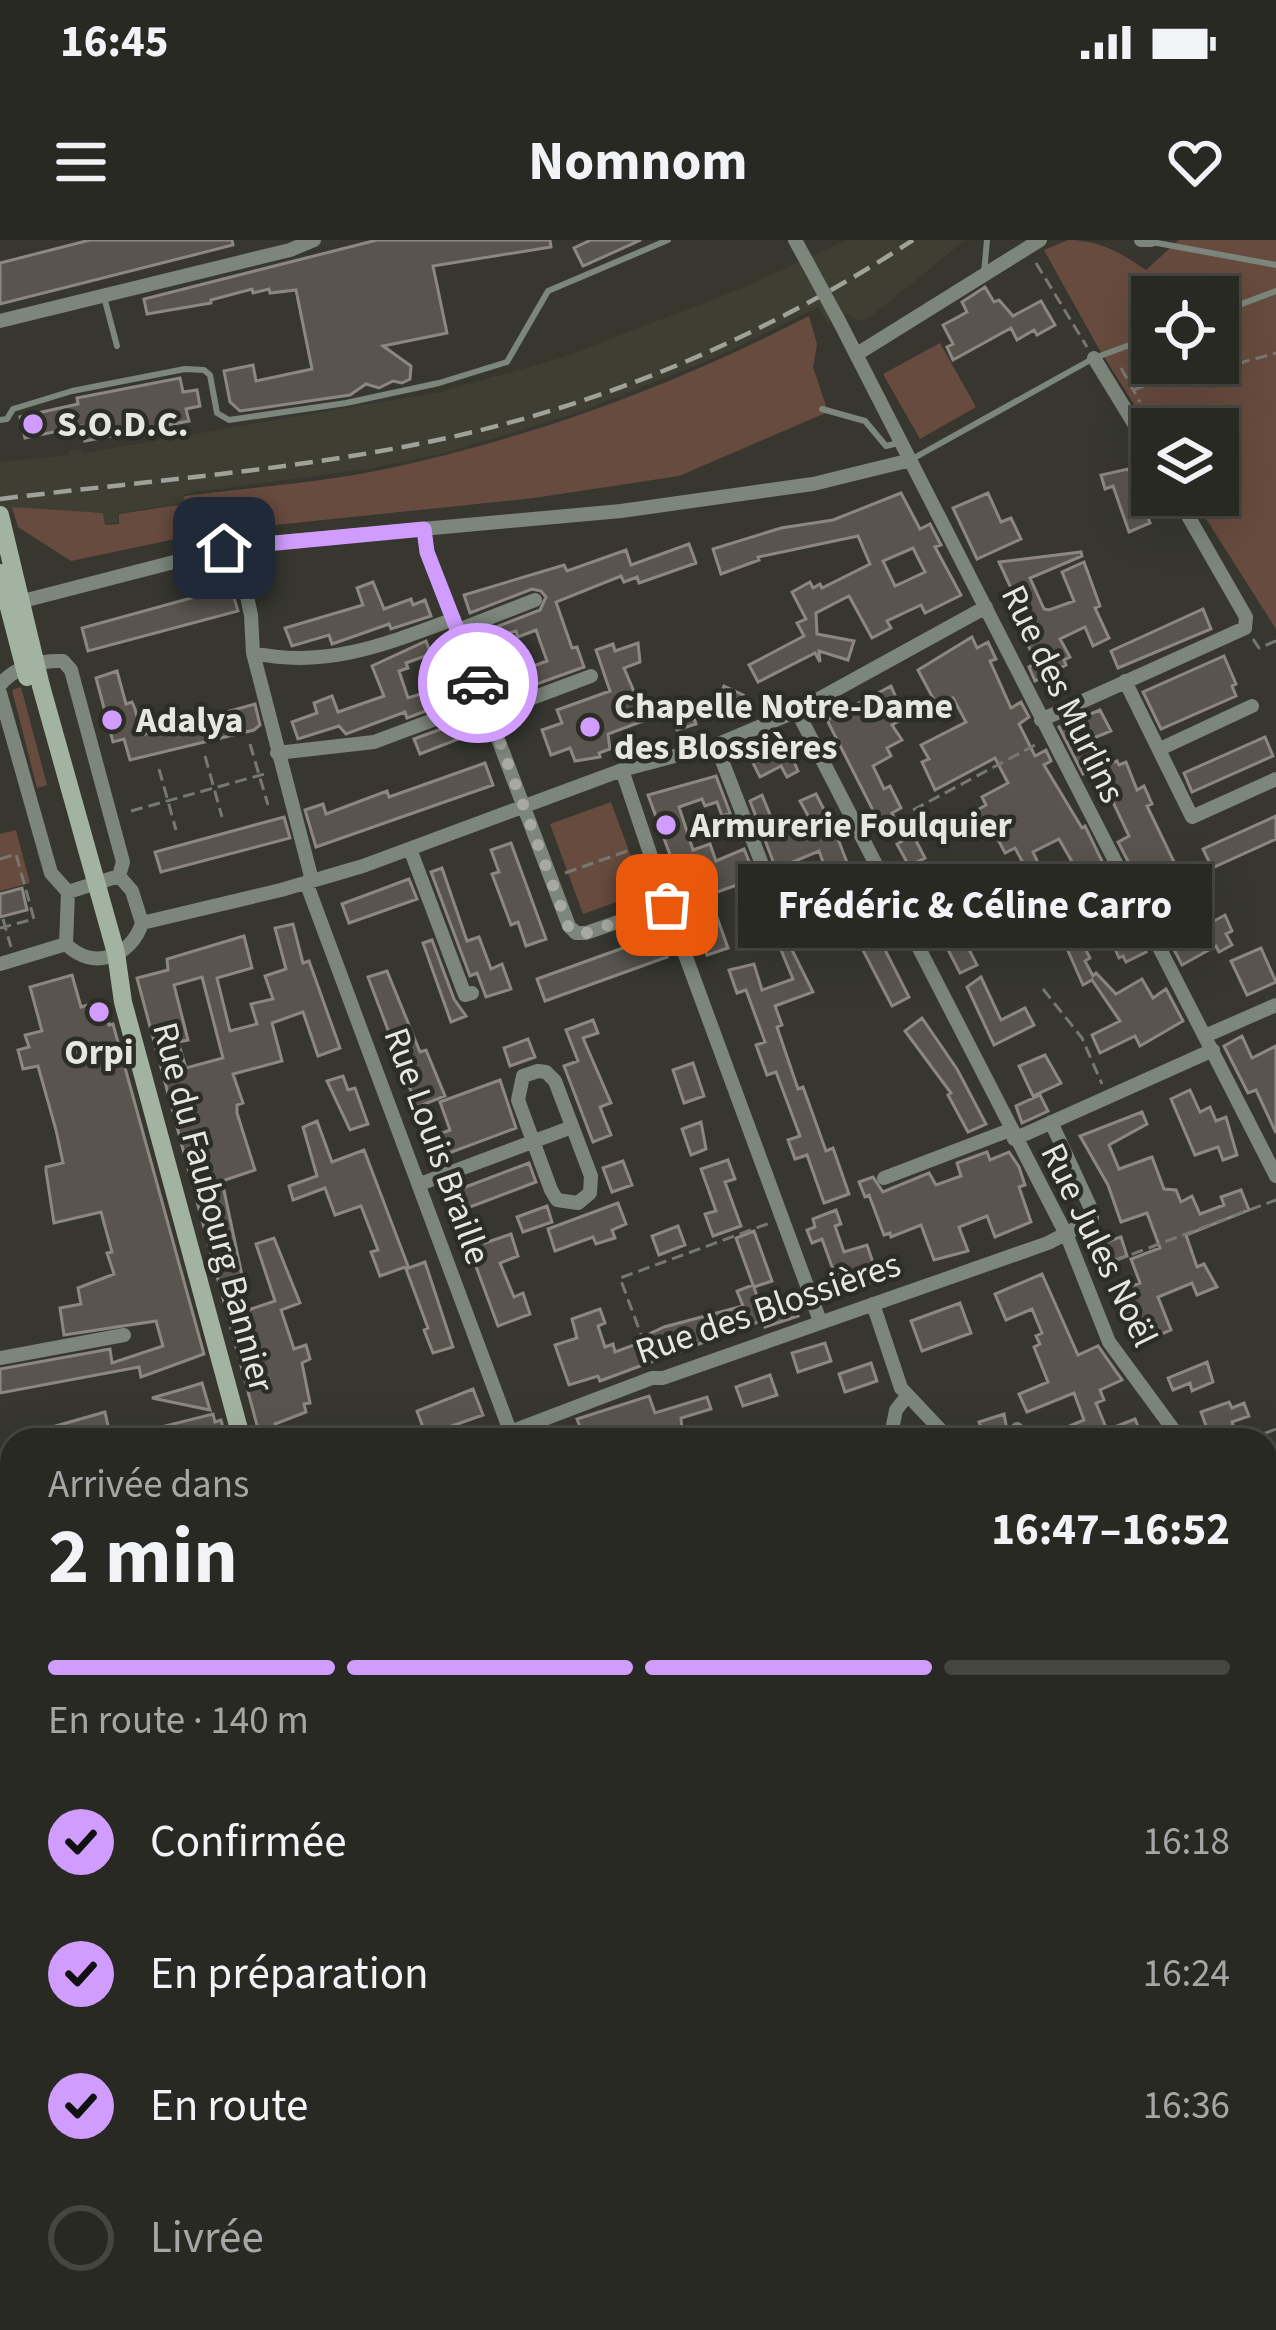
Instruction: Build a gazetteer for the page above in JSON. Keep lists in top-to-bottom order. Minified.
{"streets":{"main road":["Rue du Faubourg Bannier"],"street":["Rue des Murlins","Rue Louis Braille","Rue Jules Noël","Rue des Blossières"]},"crossings":[["Rue Jules Noël","Rue des Blossières"]],"places":["S.O.D.C.","Adalya","Chapelle Notre-Dame des Blossières","Armurerie Foulquier","Frédéric & Céline Carro","Orpi"],"page":{"status":"16:45","header":"Nomnom","bubble":"Frédéric & Céline Carro","heading":["2 min","Arrivée dans","16:47–16:52"],"bar":"En route · 140 m","list":[["Confirmée","16:18"],["En préparation","16:24"],["En route","16:36"],"Livrée"]}}
